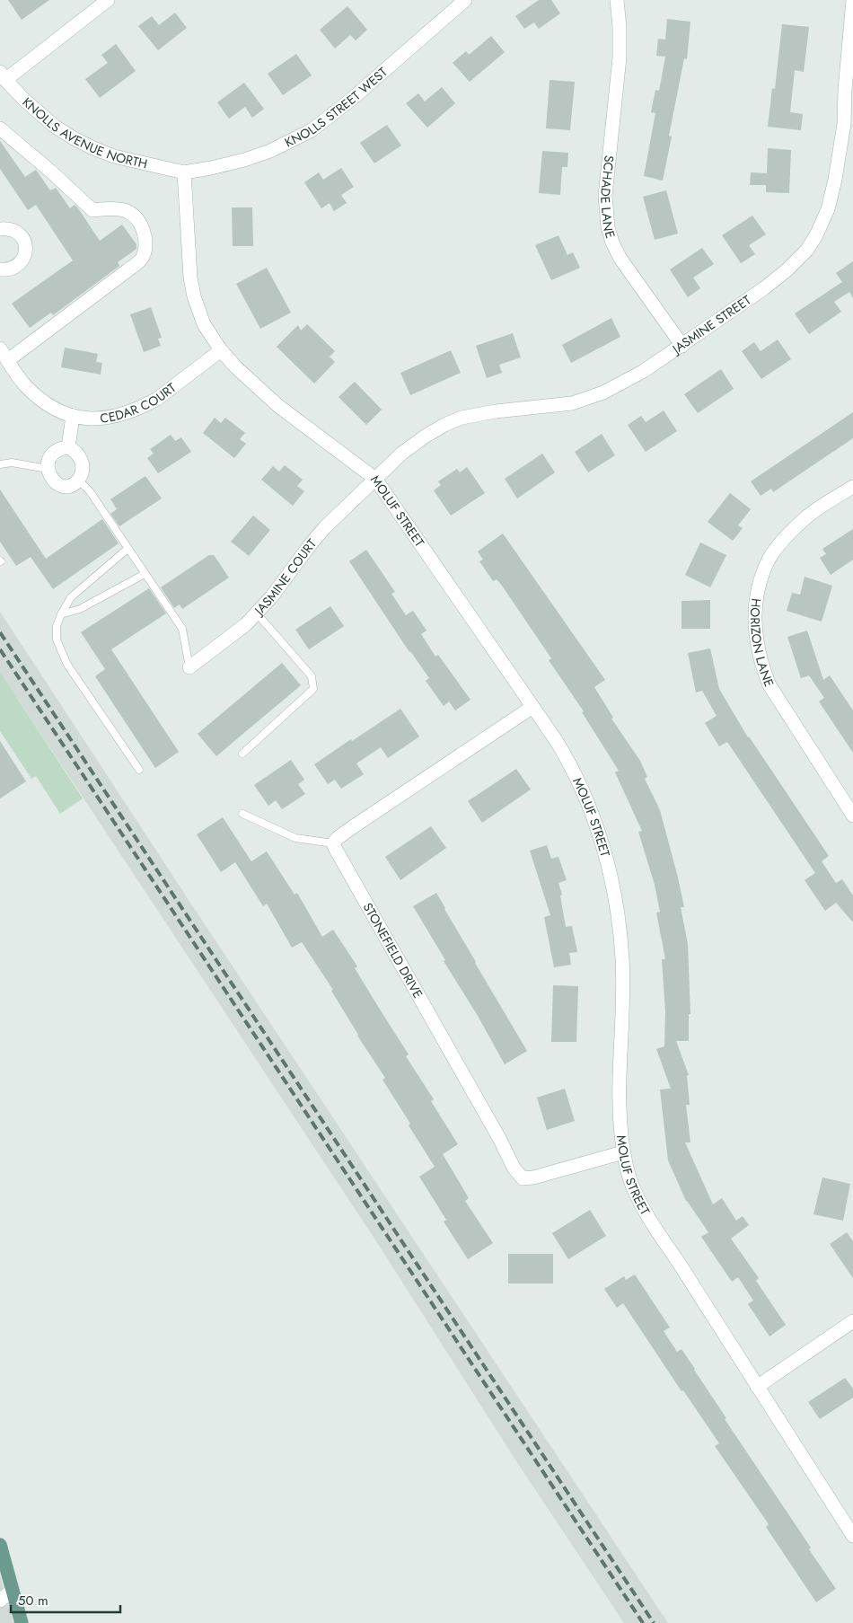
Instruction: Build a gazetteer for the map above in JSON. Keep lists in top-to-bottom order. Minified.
{"streets":{"street":["KNOLLS STREET WEST","KNOLLS AVENUE NORTH","SCHADE LANE","JASMINE STREET","CEDAR COURT","MOLUF STREET","JASMINE COURT","HORIZON LANE","STONEFIELD DRIVE"]},"crossings":[["KNOLLS STREET WEST","KNOLLS AVENUE NORTH"],["KNOLLS STREET WEST","MOLUF STREET"],["KNOLLS AVENUE NORTH","MOLUF STREET"],["SCHADE LANE","JASMINE STREET"],["JASMINE STREET","MOLUF STREET"],["JASMINE STREET","JASMINE COURT"],["CEDAR COURT","MOLUF STREET"],["MOLUF STREET","JASMINE COURT"],["MOLUF STREET","STONEFIELD DRIVE"]],"scale_bar":"50 m"}
